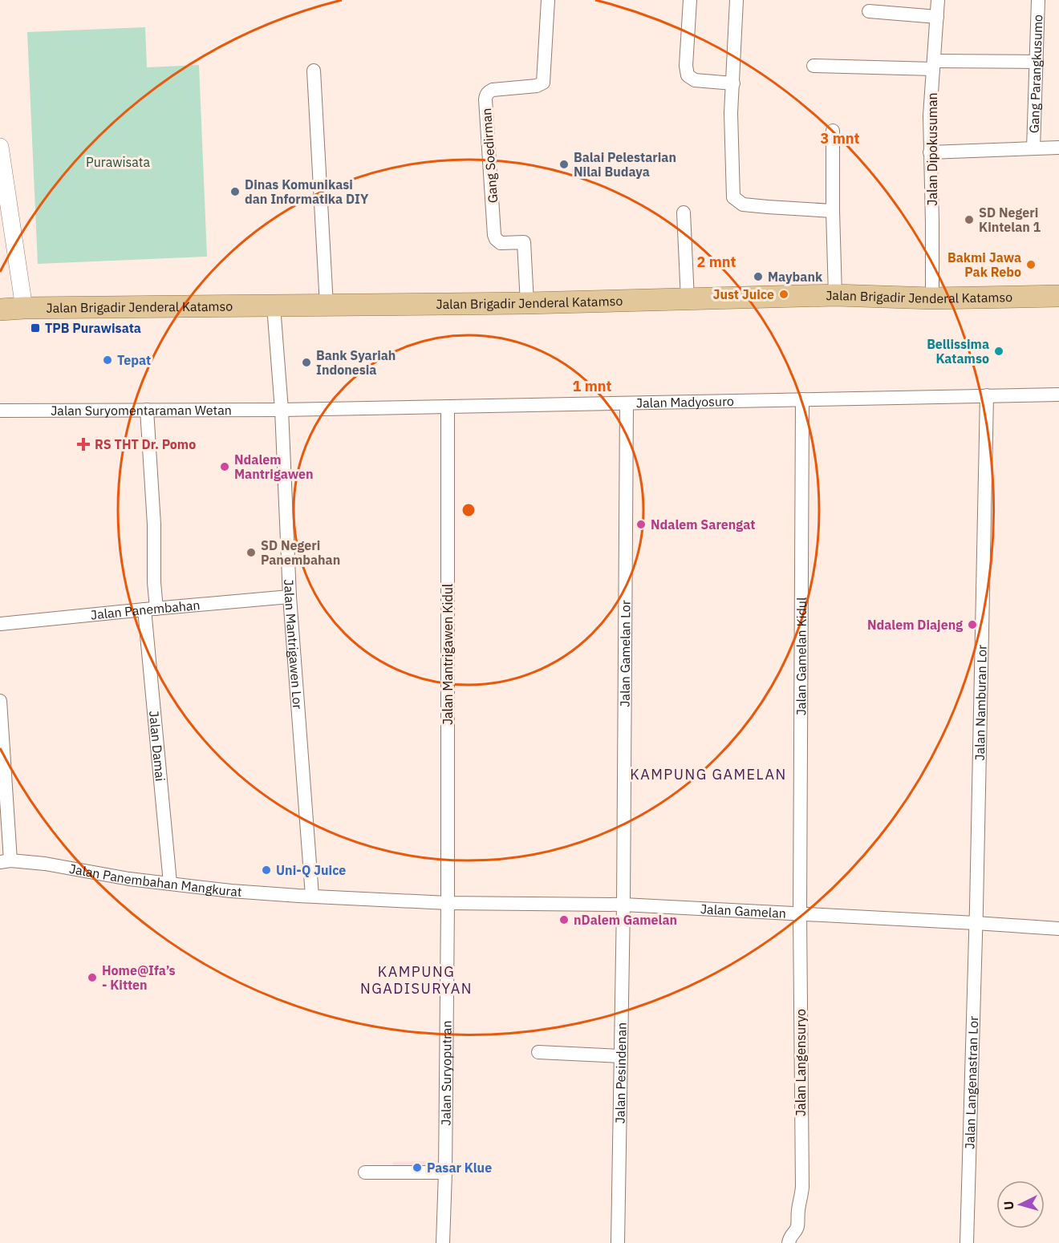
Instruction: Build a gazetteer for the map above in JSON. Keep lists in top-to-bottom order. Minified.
{"streets":{"main road":["Jalan Brigadir Jenderal Katamso"],"street":["Gang Parangkusumo","Jalan Dipokusuman","Gang Soedirman","Jalan Madyosuro","Jalan Suryomentaraman Wetan","Jalan Panembahan","Jalan Mantrigawen Lor","Jalan Mantrigawen Kidul","Jalan Gamelan Lor","Jalan Gamelan Kidul","Jalan Namburan Lor","Jalan Damai","Jalan Panembahan Mangkurat","Jalan Gamelan","Jalan Langensuryo","Jalan Suryoputran","Jalan Pesindenan","Jalan Langenastran Lor"]},"crossings":[["Jalan Dipokusuman","Jalan Brigadir Jenderal Katamso"],["Gang Soedirman","Jalan Brigadir Jenderal Katamso"],["Jalan Brigadir Jenderal Katamso","Jalan Mantrigawen Lor"],["Jalan Madyosuro","Jalan Suryomentaraman Wetan"],["Jalan Madyosuro","Jalan Mantrigawen Lor"],["Jalan Madyosuro","Jalan Mantrigawen Kidul"],["Jalan Madyosuro","Jalan Gamelan Lor"],["Jalan Madyosuro","Jalan Gamelan Kidul"],["Jalan Madyosuro","Jalan Namburan Lor"],["Jalan Suryomentaraman Wetan","Jalan Mantrigawen Lor"],["Jalan Suryomentaraman Wetan","Jalan Damai"],["Jalan Panembahan","Jalan Mantrigawen Lor"],["Jalan Panembahan","Jalan Damai"],["Jalan Mantrigawen Lor","Jalan Panembahan Mangkurat"],["Jalan Mantrigawen Lor","Jalan Gamelan"],["Jalan Mantrigawen Kidul","Jalan Gamelan"],["Jalan Mantrigawen Kidul","Jalan Suryoputran"],["Jalan Gamelan Lor","Jalan Gamelan"],["Jalan Gamelan Lor","Jalan Pesindenan"],["Jalan Gamelan Kidul","Jalan Gamelan"],["Jalan Gamelan Kidul","Jalan Langensuryo"],["Jalan Namburan Lor","Jalan Gamelan"],["Jalan Namburan Lor","Jalan Langenastran Lor"],["Jalan Damai","Jalan Panembahan Mangkurat"],["Jalan Panembahan Mangkurat","Jalan Gamelan"],["Jalan Gamelan","Jalan Langensuryo"],["Jalan Gamelan","Jalan Suryoputran"],["Jalan Gamelan","Jalan Pesindenan"],["Jalan Gamelan","Jalan Langenastran Lor"]],"districts":["KAMPUNG GAMELAN","KAMPUNG NGADISURYAN"],"parks":["Purawisata"],"places":{"other":["Balai Pelestarian Nilai Budaya","Dinas Komunikasi dan Informatika DIY","SD Negeri Kintelan 1","Bakmi Jawa Pak Rebo","Maybank","Just Juice","Bellissima Katamso","Tepat","Bank Syariah Indonesia","Ndalem Mantrigawen","Ndalem Sarengat","SD Negeri Panembahan","Ndalem Diajeng","Uni-Q Juice","nDalem Gamelan","Home@Ifa’s - Kitten","Pasar Klue"],"transit":["TPB Purawisata"],"health":["RS THT Dr. Pomo"]},"north":"left","rings":["3 mnt","2 mnt","1 mnt"]}
